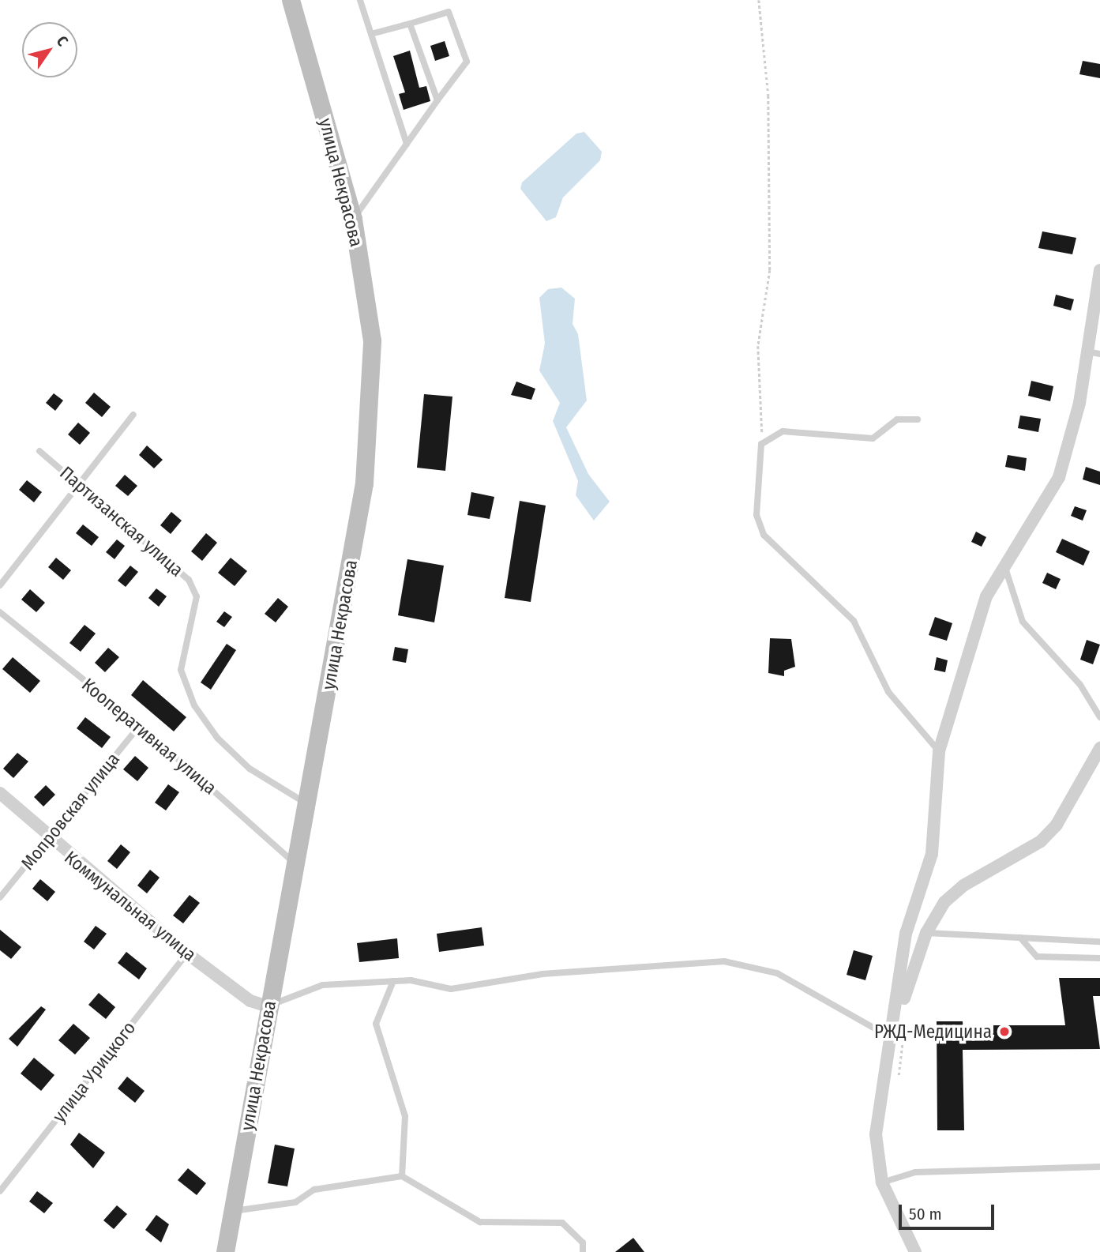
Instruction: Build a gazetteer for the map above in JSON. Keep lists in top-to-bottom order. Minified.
{"streets":{"main road":["улица Некрасова"],"street":["Коммунальная улица"],"lane":["Партизанская улица","Кооперативная улица","Мопровская улица","улица Урицкого"]},"crossings":[["улица Некрасова","Партизанская улица"],["улица Некрасова","Кооперативная улица"],["улица Некрасова","Коммунальная улица"],["Кооперативная улица","Мопровская улица"],["Мопровская улица","Коммунальная улица"],["Коммунальная улица","улица Урицкого"]],"places":["РЖД-Медицина"],"scale_bar":"50 m","north":"top right"}
